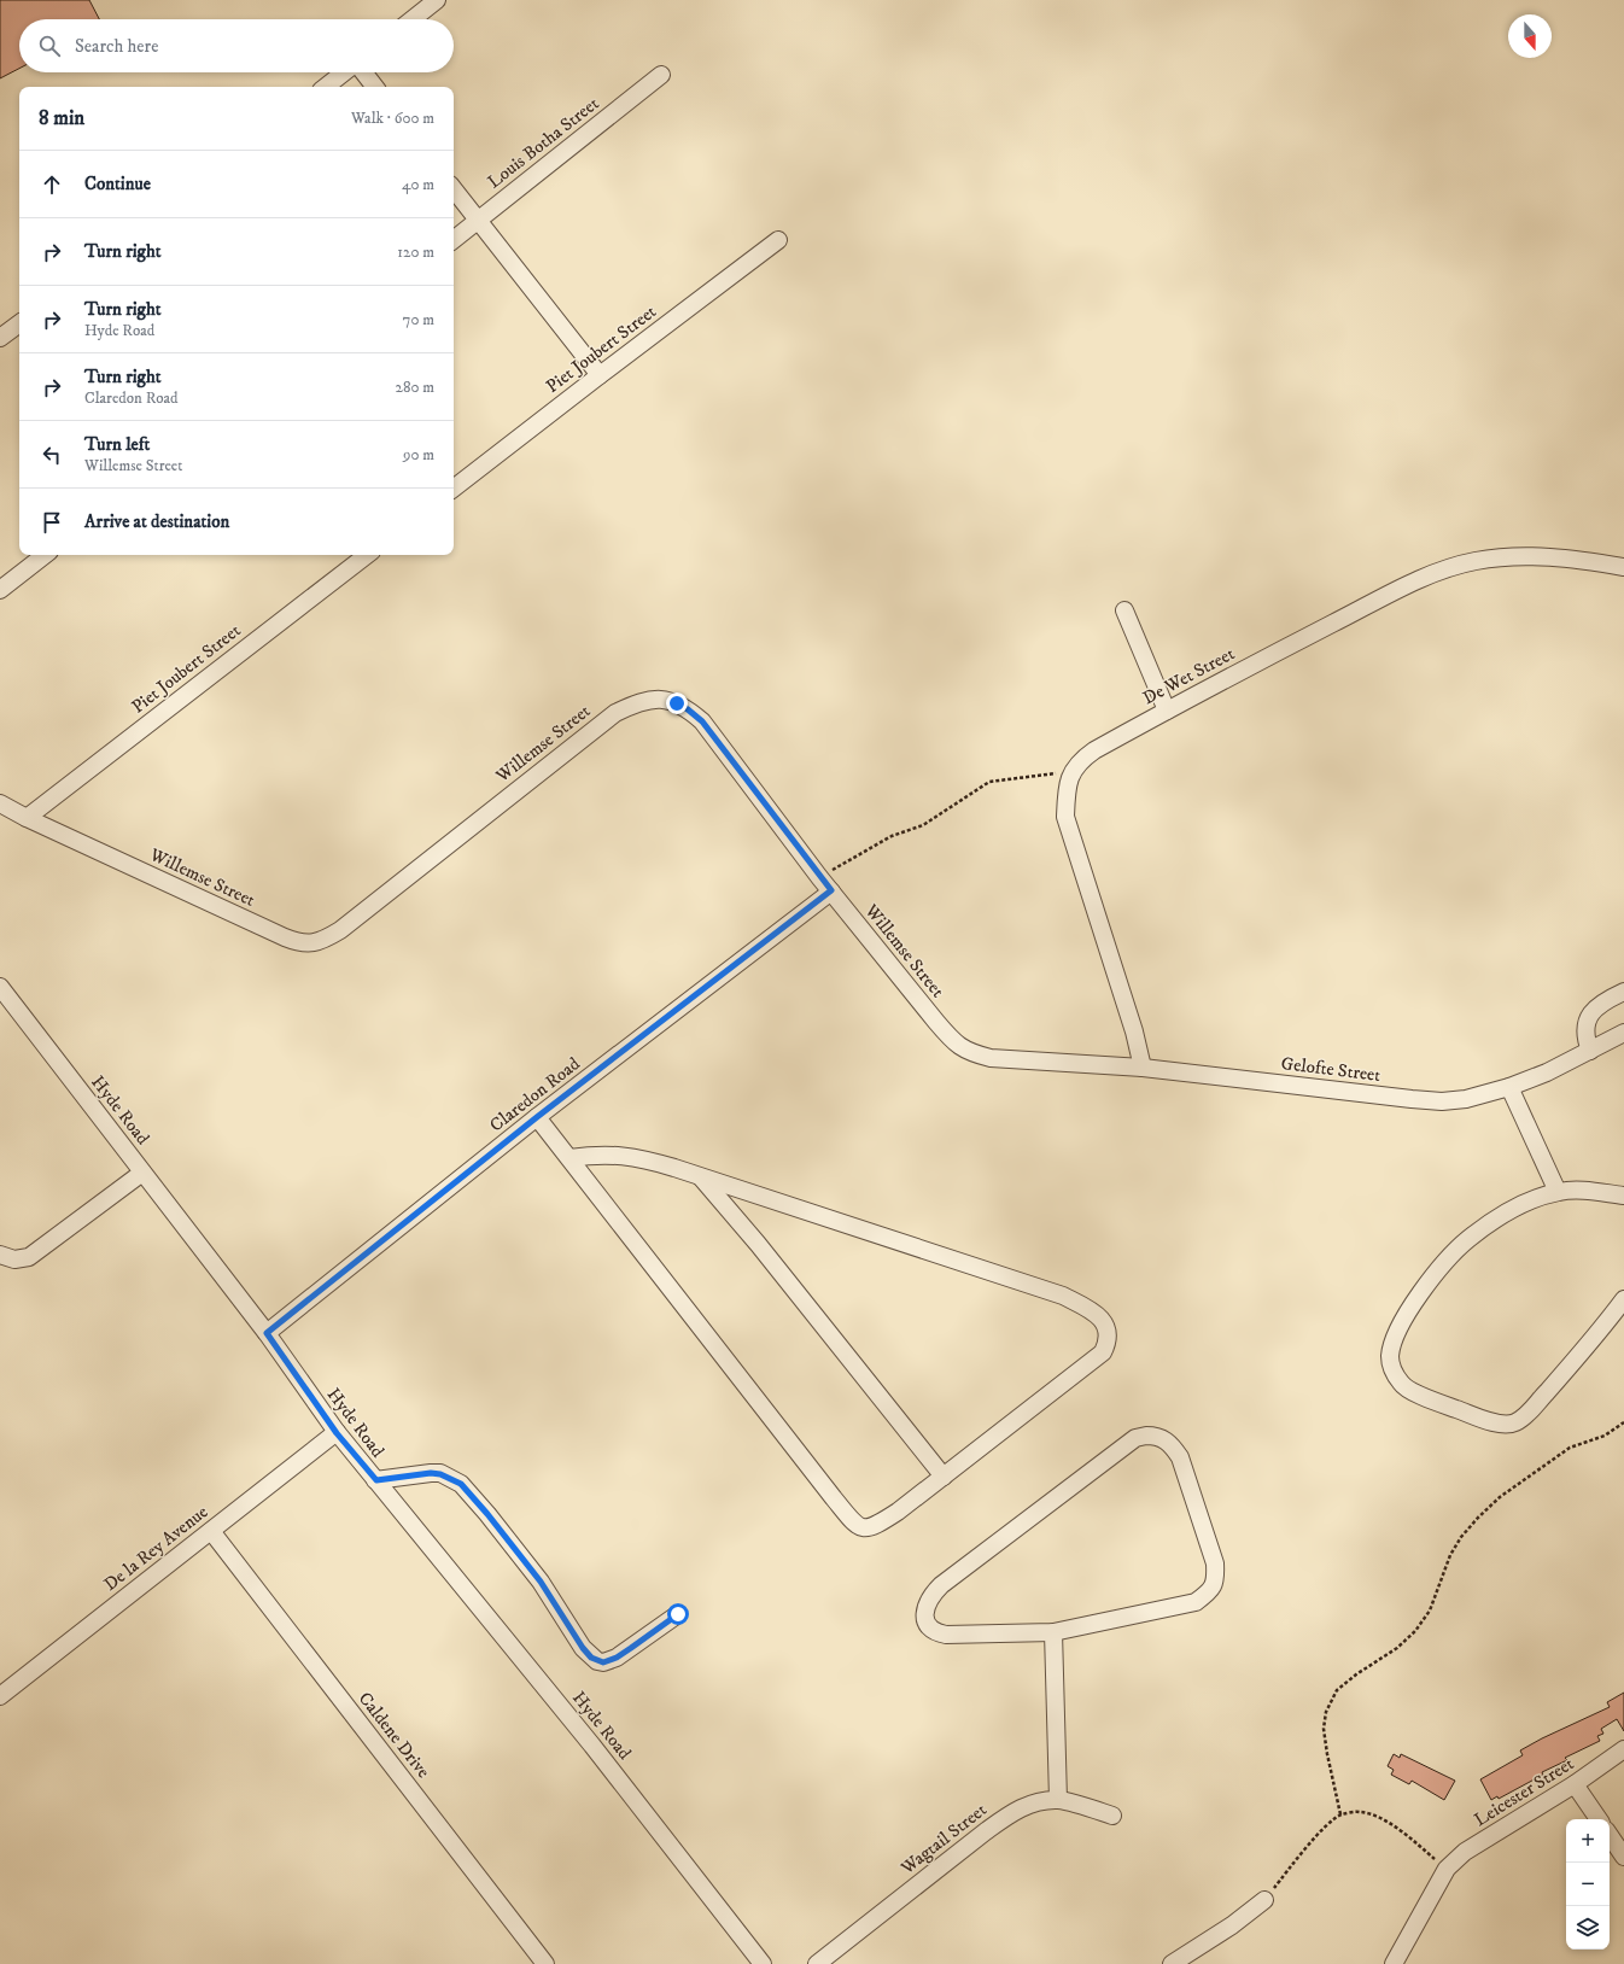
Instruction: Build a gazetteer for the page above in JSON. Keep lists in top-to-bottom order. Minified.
{"streets":{"street":["Louis Botha Street","Piet Joubert Street","De Wet Street","Willemse Street","Gelofte Street","Claredon Road","Hyde Road","De la Rey Avenue","Caldene Drive","Leicester Street","Wagtail Street"]},"crossings":[["Piet Joubert Street","Willemse Street"],["De Wet Street","Gelofte Street"],["Willemse Street","Gelofte Street"],["Willemse Street","Claredon Road"],["Claredon Road","Hyde Road"],["Hyde Road","De la Rey Avenue"],["De la Rey Avenue","Caldene Drive"]],"north":"bottom","page":{"search":"Search here","heading":["8 min","Walk · 600 m"],"list":[["Continue","40 m"],["Turn right","120 m"],["Turn right","Hyde Road","70 m"],["Turn right","Claredon Road","280 m"],["Turn left","Willemse Street","90 m"],"Arrive at destination"],"map_buttons":["+","−"]}}
